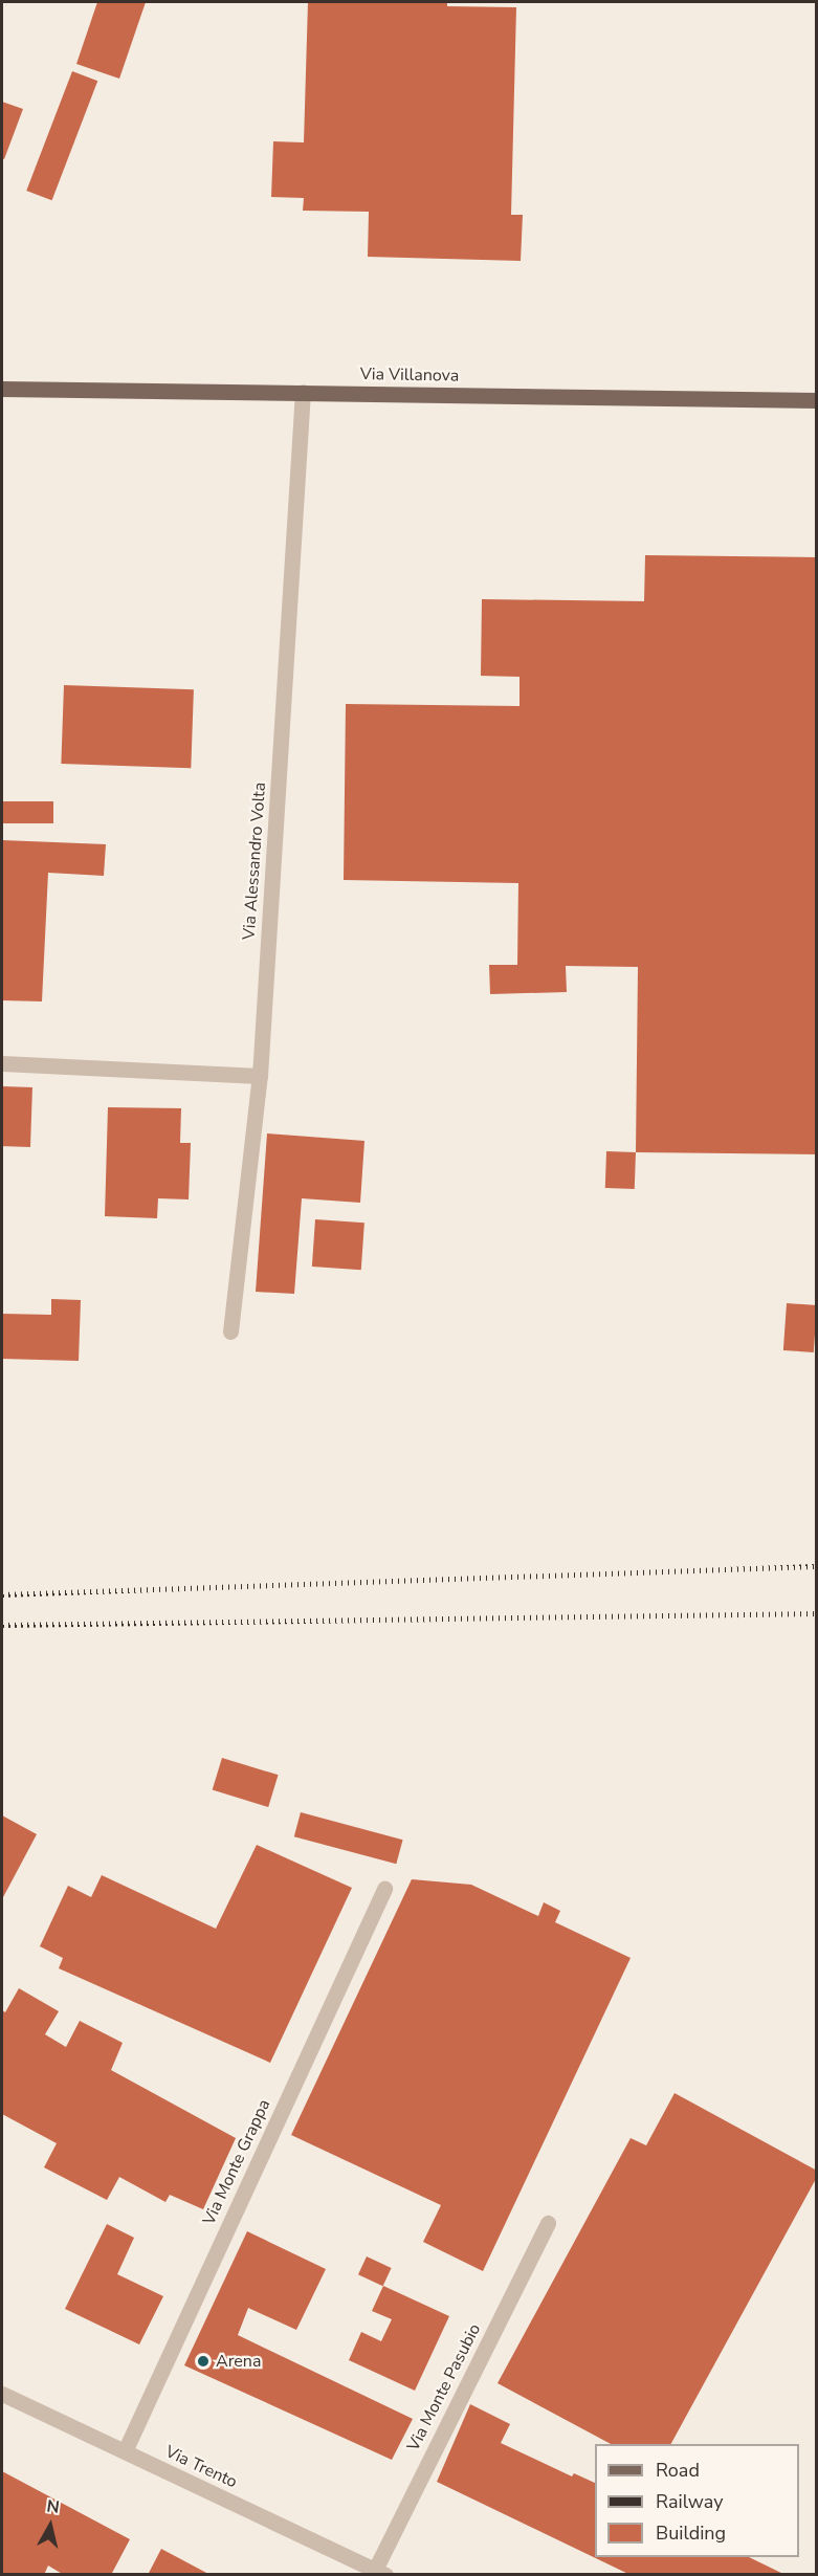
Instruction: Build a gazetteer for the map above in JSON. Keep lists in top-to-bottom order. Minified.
{"streets":{"main road":["Via Villanova"],"street":["Via Alessandro Volta","Via Monte Grappa","Via Monte Pasubio","Via Trento"]},"crossings":[["Via Villanova","Via Alessandro Volta"],["Via Monte Grappa","Via Trento"],["Via Monte Pasubio","Via Trento"]],"places":["Arena"],"legend":["Road","Railway","Building"],"north":"top"}
